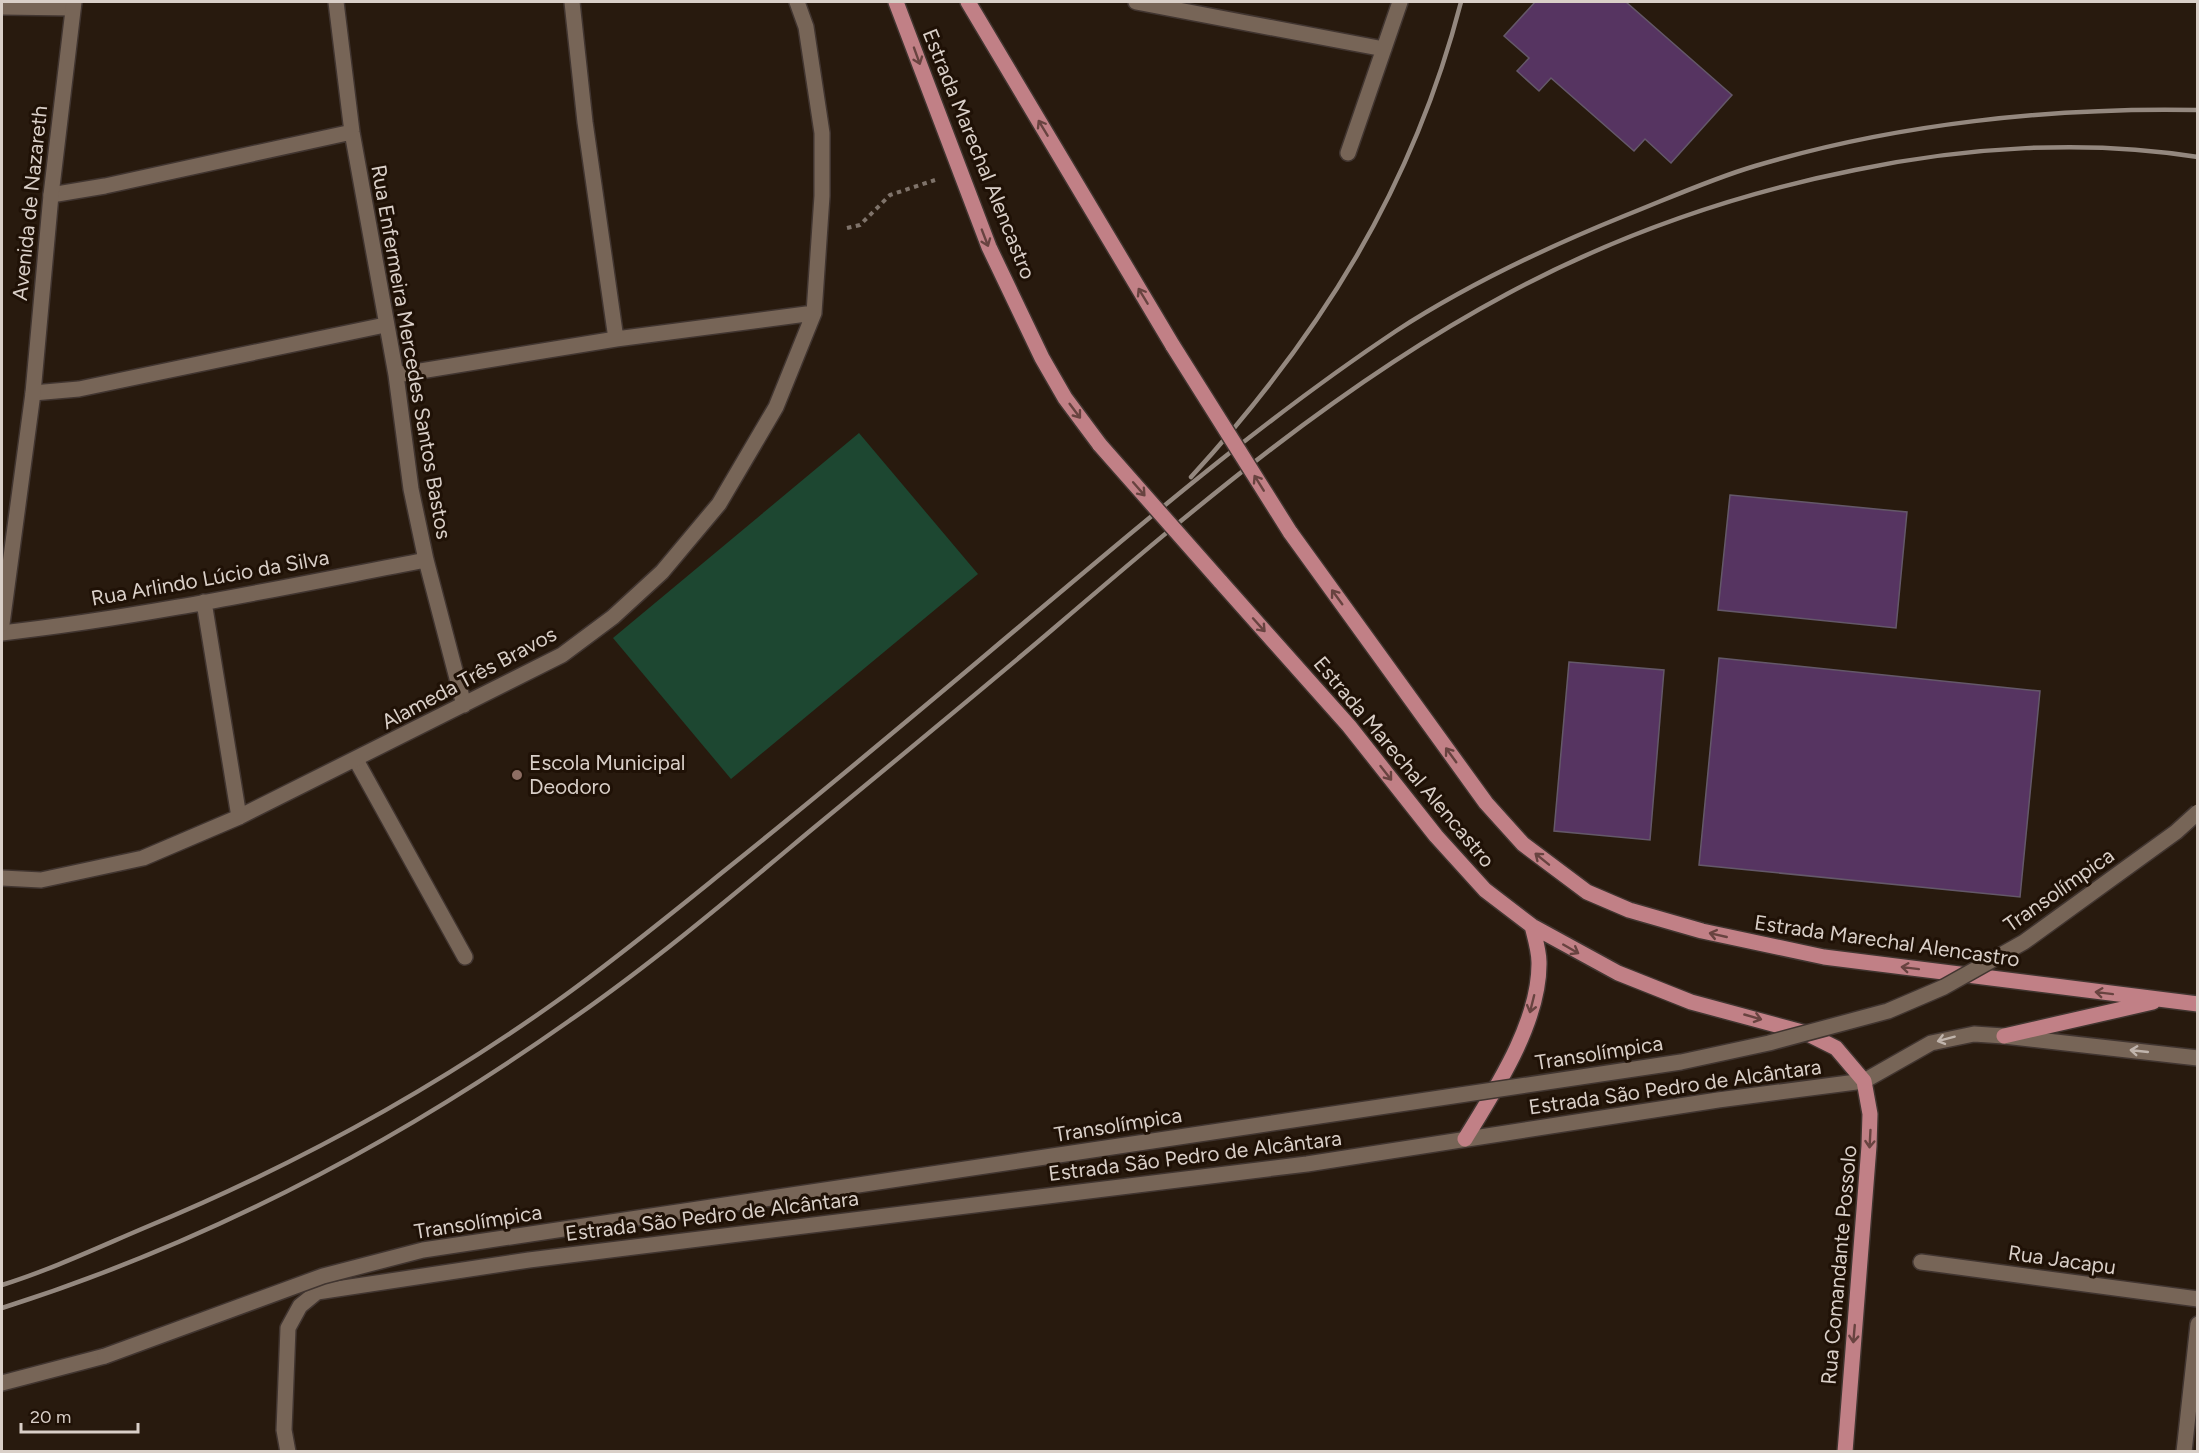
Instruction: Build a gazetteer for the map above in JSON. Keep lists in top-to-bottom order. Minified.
{"streets":{"main road":["Estrada Marechal Alencastro","Rua Comandante Possolo"],"street":["Avenida de Nazareth","Rua Enfermeira Mercedes Santos Bastos","Rua Arlindo Lúcio da Silva","Alameda Três Bravos","Transolímpica","Estrada São Pedro de Alcântara","Rua Jacapu"]},"crossings":[["Estrada Marechal Alencastro","Estrada São Pedro de Alcântara"],["Estrada Marechal Alencastro","Rua Comandante Possolo"],["Rua Enfermeira Mercedes Santos Bastos","Rua Arlindo Lúcio da Silva"],["Rua Enfermeira Mercedes Santos Bastos","Alameda Três Bravos"],["Estrada São Pedro de Alcântara","Rua Comandante Possolo"]],"one_way":["Rua Comandante Possolo"],"places":["Escola Municipal Deodoro"],"scale_bar":"20 m"}
